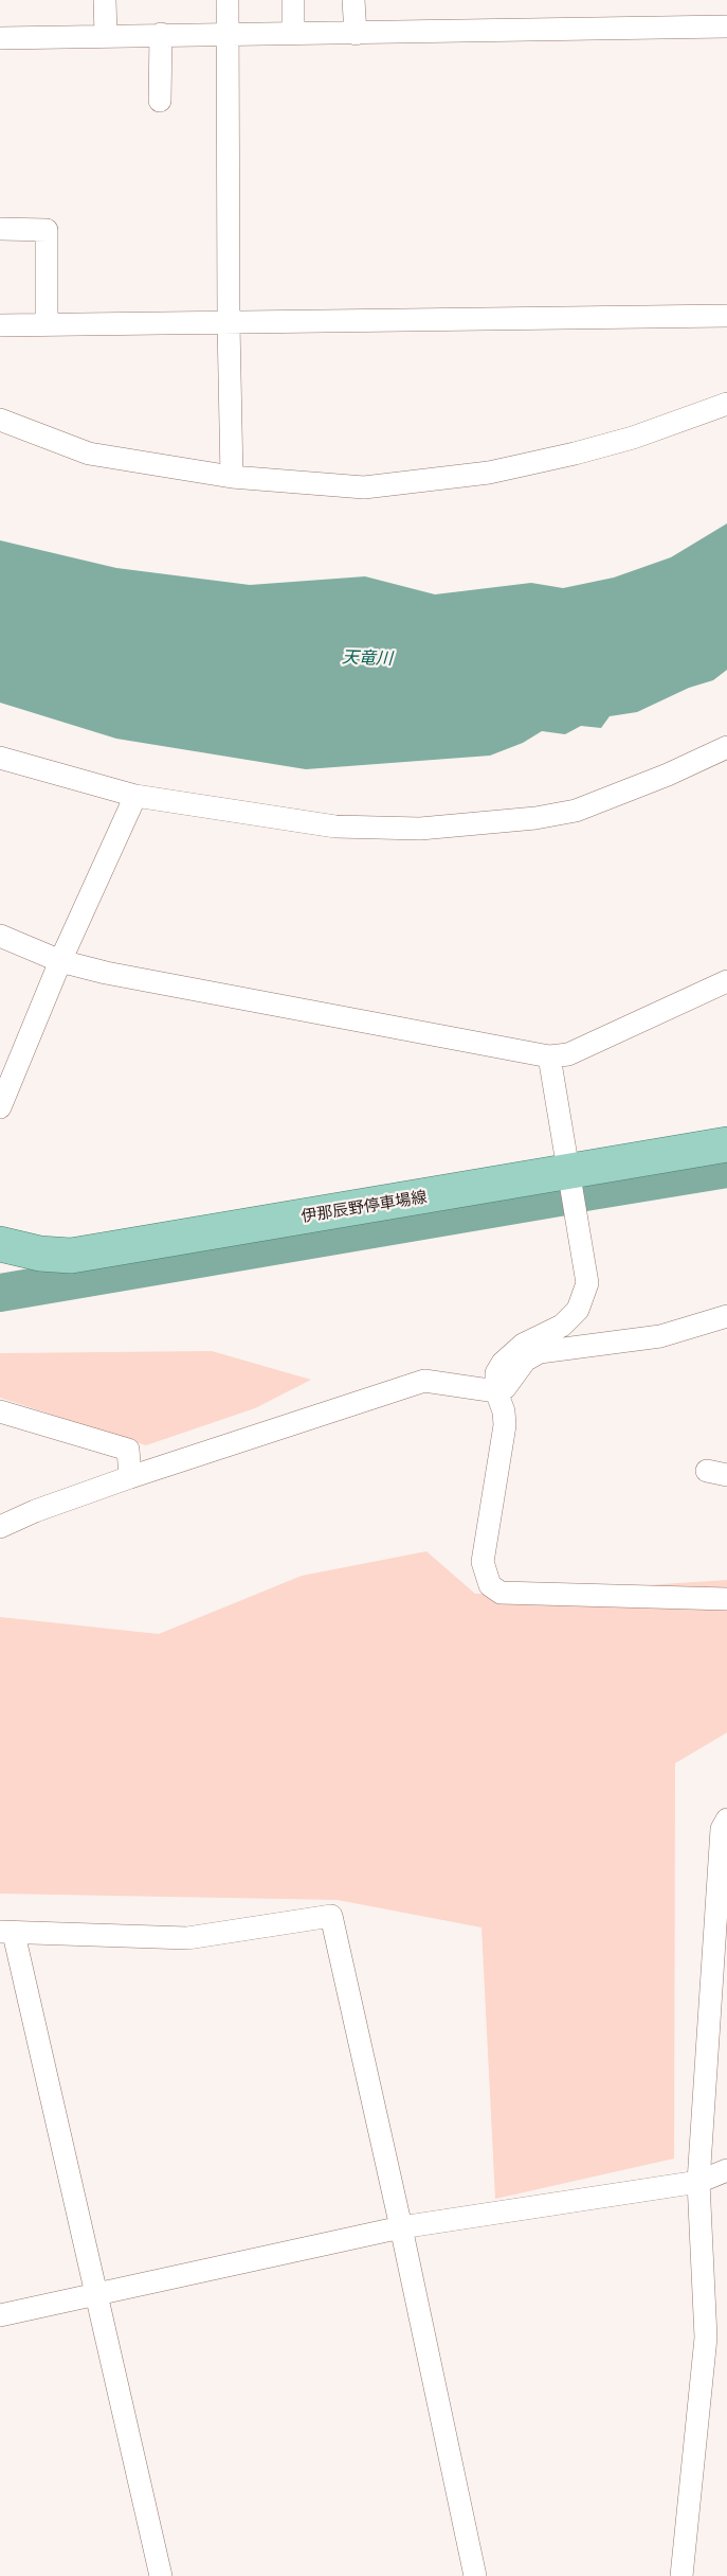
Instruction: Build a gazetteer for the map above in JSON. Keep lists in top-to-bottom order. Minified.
{"streets":{"main road":["伊那辰野停車場線"]},"water":["天竜川"]}
